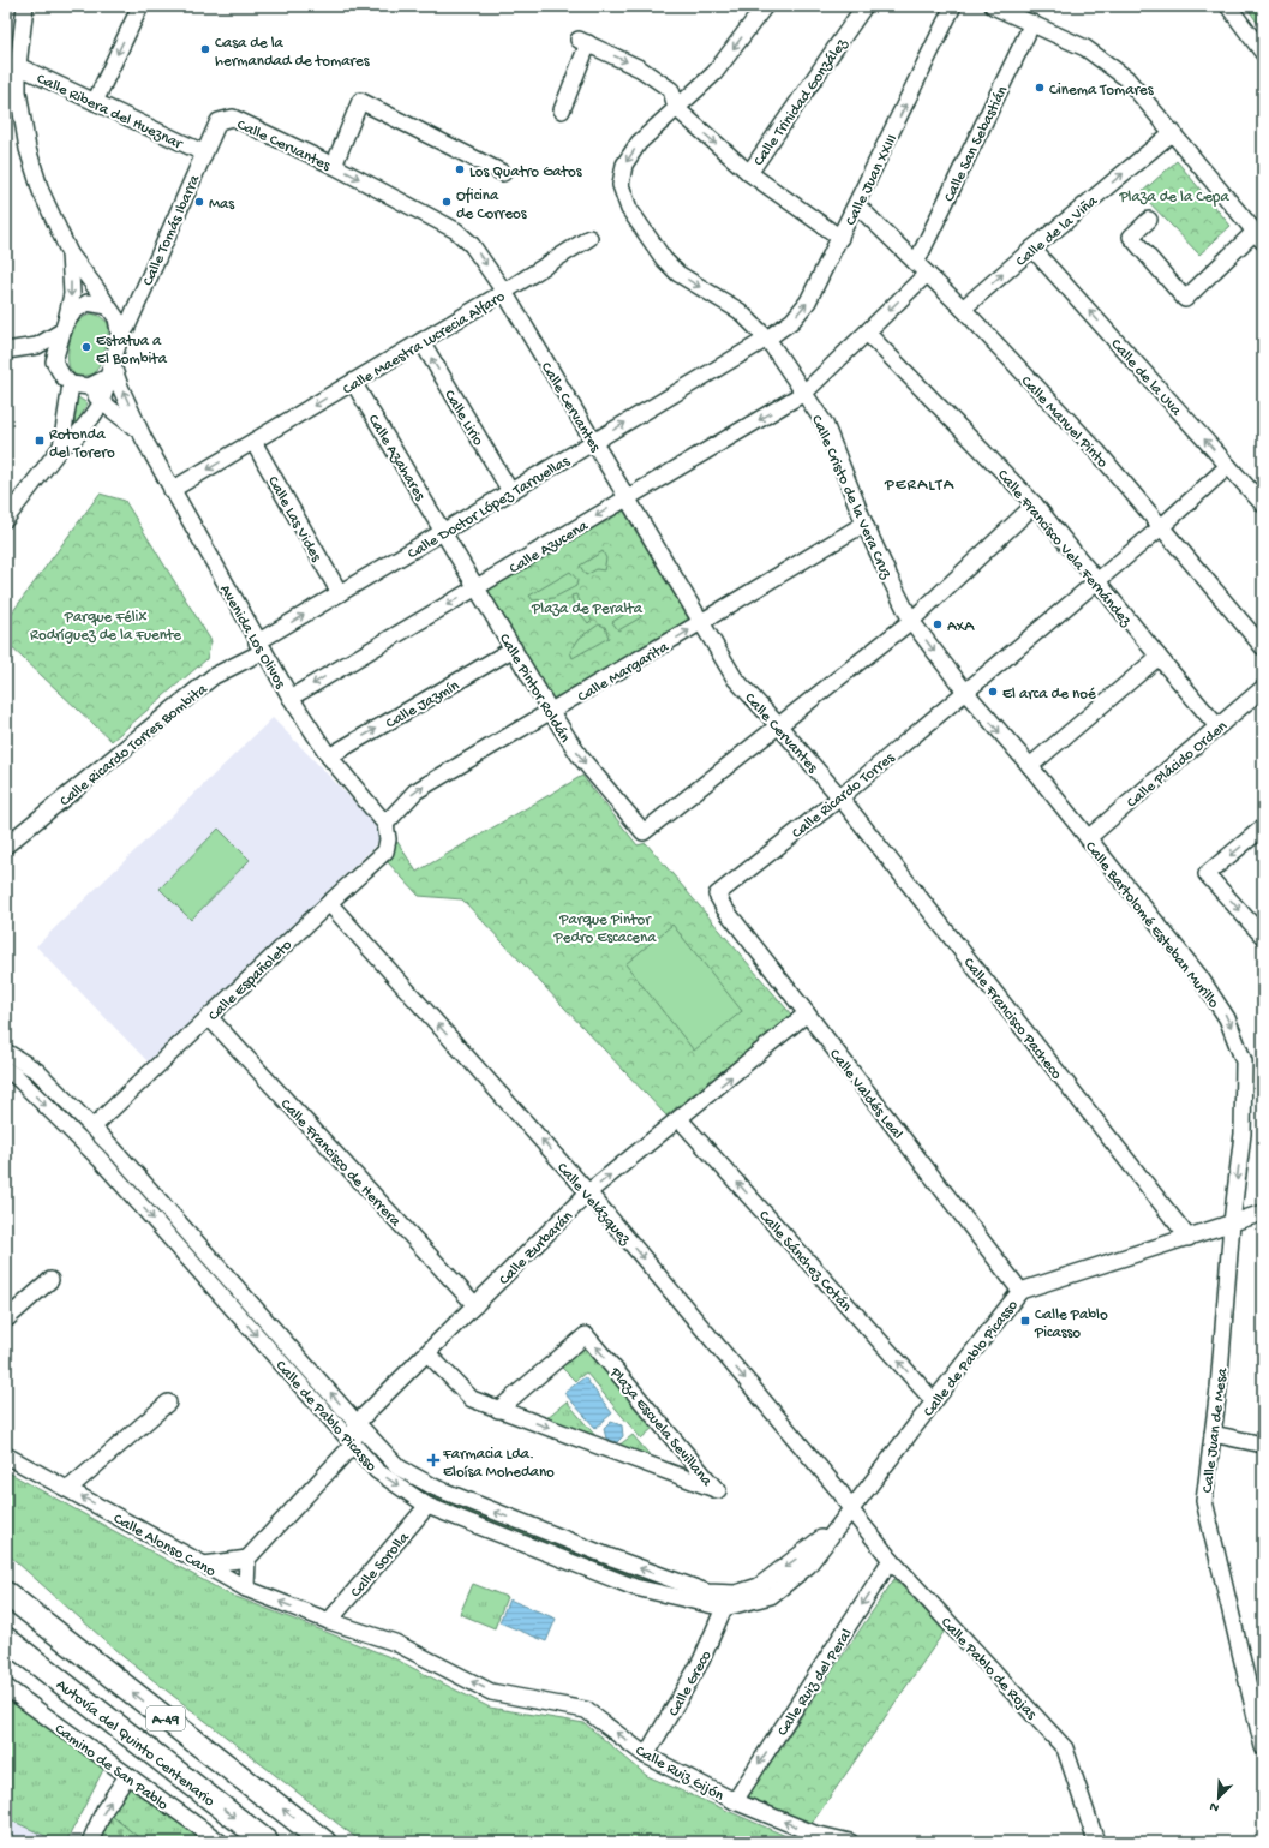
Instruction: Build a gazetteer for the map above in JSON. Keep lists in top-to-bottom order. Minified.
{"streets":{"highway":["A-49","Autovía del Quinto Centenario"],"street":["Calle Trinidad González","Calle Ribera del Hueznar","Calle Cervantes","Calle San Sebastián","Calle Juan XXIII","Calle Tomás Ibarra","Calle de la Viña","Calle Maestra Lucrecia Alfaro","Calle de la Uva","Calle Lirio","Calle Manuel Pinto","Calle Azahares","Calle Cristo de la Vera Cruz","Calle Doctor López Tarruellas","Calle Las Vides","Calle Azucena","Calle Francisco Vela Fernández","Avenida Los Olivos","Calle Margarita","Calle Pintor Roldán","Calle Jazmín","Calle Ricardo Torres Bombita","Calle Plácido Orden","Calle Ricardo Torres","Calle Bartolomé Esteban Murillo","Calle Españoleto","Calle Francisco Pacheco","Calle Valdés Leal","Calle Francisco de Herrera","Calle Velázquez","Calle Zurbarán","Calle Sánchez Cotán","Calle de Pablo Picasso","Plaza Escuela Sevillana","Calle Juan de Mesa","Calle Alonso Cano","Calle Sorolla","Calle Pablo de Rojas","Calle Ruiz del Peral","Calle Greco","Camino de San Pablo","Calle Ruiz Gijón"]},"crossings":[["Calle Ribera del Hueznar","Calle Tomás Ibarra"],["Calle Cervantes","Calle Tomás Ibarra"],["Calle Cervantes","Calle Maestra Lucrecia Alfaro"],["Calle Cervantes","Calle Doctor López Tarruellas"],["Calle Cervantes","Calle Azucena"],["Calle Cervantes","Calle Margarita"],["Calle Cervantes","Calle Pintor Roldán"],["Calle Cervantes","Calle Ricardo Torres"],["Calle Cervantes","Calle Francisco Pacheco"],["Calle San Sebastián","Calle Manuel Pinto"],["Calle San Sebastián","Calle Azucena"],["Calle San Sebastián","Calle Francisco Vela Fernández"],["Calle Juan XXIII","Calle Manuel Pinto"],["Calle Juan XXIII","Calle Cristo de la Vera Cruz"],["Calle Juan XXIII","Calle Doctor López Tarruellas"],["Calle Tomás Ibarra","Avenida Los Olivos"],["Calle de la Viña","Calle de la Uva"],["Calle de la Viña","Calle Manuel Pinto"],["Calle Maestra Lucrecia Alfaro","Calle Lirio"],["Calle Maestra Lucrecia Alfaro","Calle Azahares"],["Calle Maestra Lucrecia Alfaro","Calle Las Vides"],["Calle Maestra Lucrecia Alfaro","Avenida Los Olivos"],["Calle de la Uva","Calle Ricardo Torres"],["Calle Lirio","Calle Doctor López Tarruellas"],["Calle Manuel Pinto","Calle Ricardo Torres"],["Calle Azahares","Calle Doctor López Tarruellas"],["Calle Azahares","Calle Pintor Roldán"],["Calle Cristo de la Vera Cruz","Calle Doctor López Tarruellas"],["Calle Cristo de la Vera Cruz","Calle Azucena"],["Calle Cristo de la Vera Cruz","Calle Margarita"],["Calle Cristo de la Vera Cruz","Calle Ricardo Torres"],["Calle Cristo de la Vera Cruz","Calle Bartolomé Esteban Murillo"],["Calle Doctor López Tarruellas","Calle Las Vides"],["Calle Doctor López Tarruellas","Avenida Los Olivos"],["Calle Doctor López Tarruellas","Calle Pintor Roldán"],["Calle Doctor López Tarruellas","Calle Ricardo Torres Bombita"],["Calle Azucena","Calle Francisco Vela Fernández"],["Calle Azucena","Avenida Los Olivos"],["Calle Azucena","Calle Pintor Roldán"],["Calle Francisco Vela Fernández","Calle Plácido Orden"],["Calle Francisco Vela Fernández","Calle Ricardo Torres"],["Avenida Los Olivos","Calle Margarita"],["Avenida Los Olivos","Calle Jazmín"],["Avenida Los Olivos","Calle Ricardo Torres Bombita"],["Avenida Los Olivos","Calle Españoleto"],["Calle Margarita","Calle Pintor Roldán"],["Calle Margarita","Calle Españoleto"],["Calle Pintor Roldán","Calle Jazmín"],["Calle Plácido Orden","Calle Bartolomé Esteban Murillo"],["Calle Ricardo Torres","Calle Bartolomé Esteban Murillo"],["Calle Ricardo Torres","Calle Francisco Pacheco"],["Calle Ricardo Torres","Calle Valdés Leal"],["Calle Bartolomé Esteban Murillo","Calle de Pablo Picasso"],["Calle Bartolomé Esteban Murillo","Calle Juan de Mesa"],["Calle Españoleto","Calle Francisco de Herrera"],["Calle Españoleto","Calle Velázquez"],["Calle Españoleto","Calle de Pablo Picasso"],["Calle Francisco Pacheco","Calle de Pablo Picasso"],["Calle Valdés Leal","Calle Zurbarán"],["Calle Valdés Leal","Calle de Pablo Picasso"],["Calle Francisco de Herrera","Calle Zurbarán"],["Calle Velázquez","Calle Zurbarán"],["Calle Velázquez","Calle de Pablo Picasso"],["Calle Velázquez","Calle Pablo de Rojas"],["Calle Zurbarán","Calle Sánchez Cotán"],["Calle Zurbarán","Calle de Pablo Picasso"],["Calle Zurbarán","Plaza Escuela Sevillana"],["Calle Sánchez Cotán","Calle de Pablo Picasso"],["Calle de Pablo Picasso","Calle Juan de Mesa"],["Calle de Pablo Picasso","Calle Sorolla"],["Calle de Pablo Picasso","Calle Pablo de Rojas"],["Calle de Pablo Picasso","Calle Greco"],["Calle Alonso Cano","Calle Sorolla"],["Calle Alonso Cano","Calle Ruiz Gijón"],["Calle Sorolla","Calle Ruiz Gijón"],["Calle Pablo de Rojas","Calle Ruiz del Peral"],["Calle Ruiz del Peral","Calle Ruiz Gijón"],["Calle Greco","Calle Ruiz Gijón"]],"one_way":["Calle Juan XXIII","Calle de la Viña","Calle Maestra Lucrecia Alfaro","Calle de la Uva","Calle Lirio","Calle Doctor López Tarruellas","Calle Azucena","Calle Margarita","Calle Jazmín","Calle Bartolomé Esteban Murillo","Calle Zurbarán","Calle Sánchez Cotán","Calle Alonso Cano","Calle Ruiz del Peral","Calle Ruiz Gijón"],"districts":["PERALTA"],"parks":["Plaza de la Cepa","Plaza de Peralta","Parque Félix Rodríguez de la Fuente","Parque Pintor Pedro Escacena"],"places":{"other":["Casa de la hermandad de tomares","Cinema Tomares","Los Quatro Gatos","Mas","Oficina de Correos","Estatua a El Bombita","AXA","El arca de noé"],"transit":["Rotonda del Torero","Calle Pablo Picasso"],"health":["Farmacia Lda. Eloísa Mohedano"]},"north":"bottom left"}
